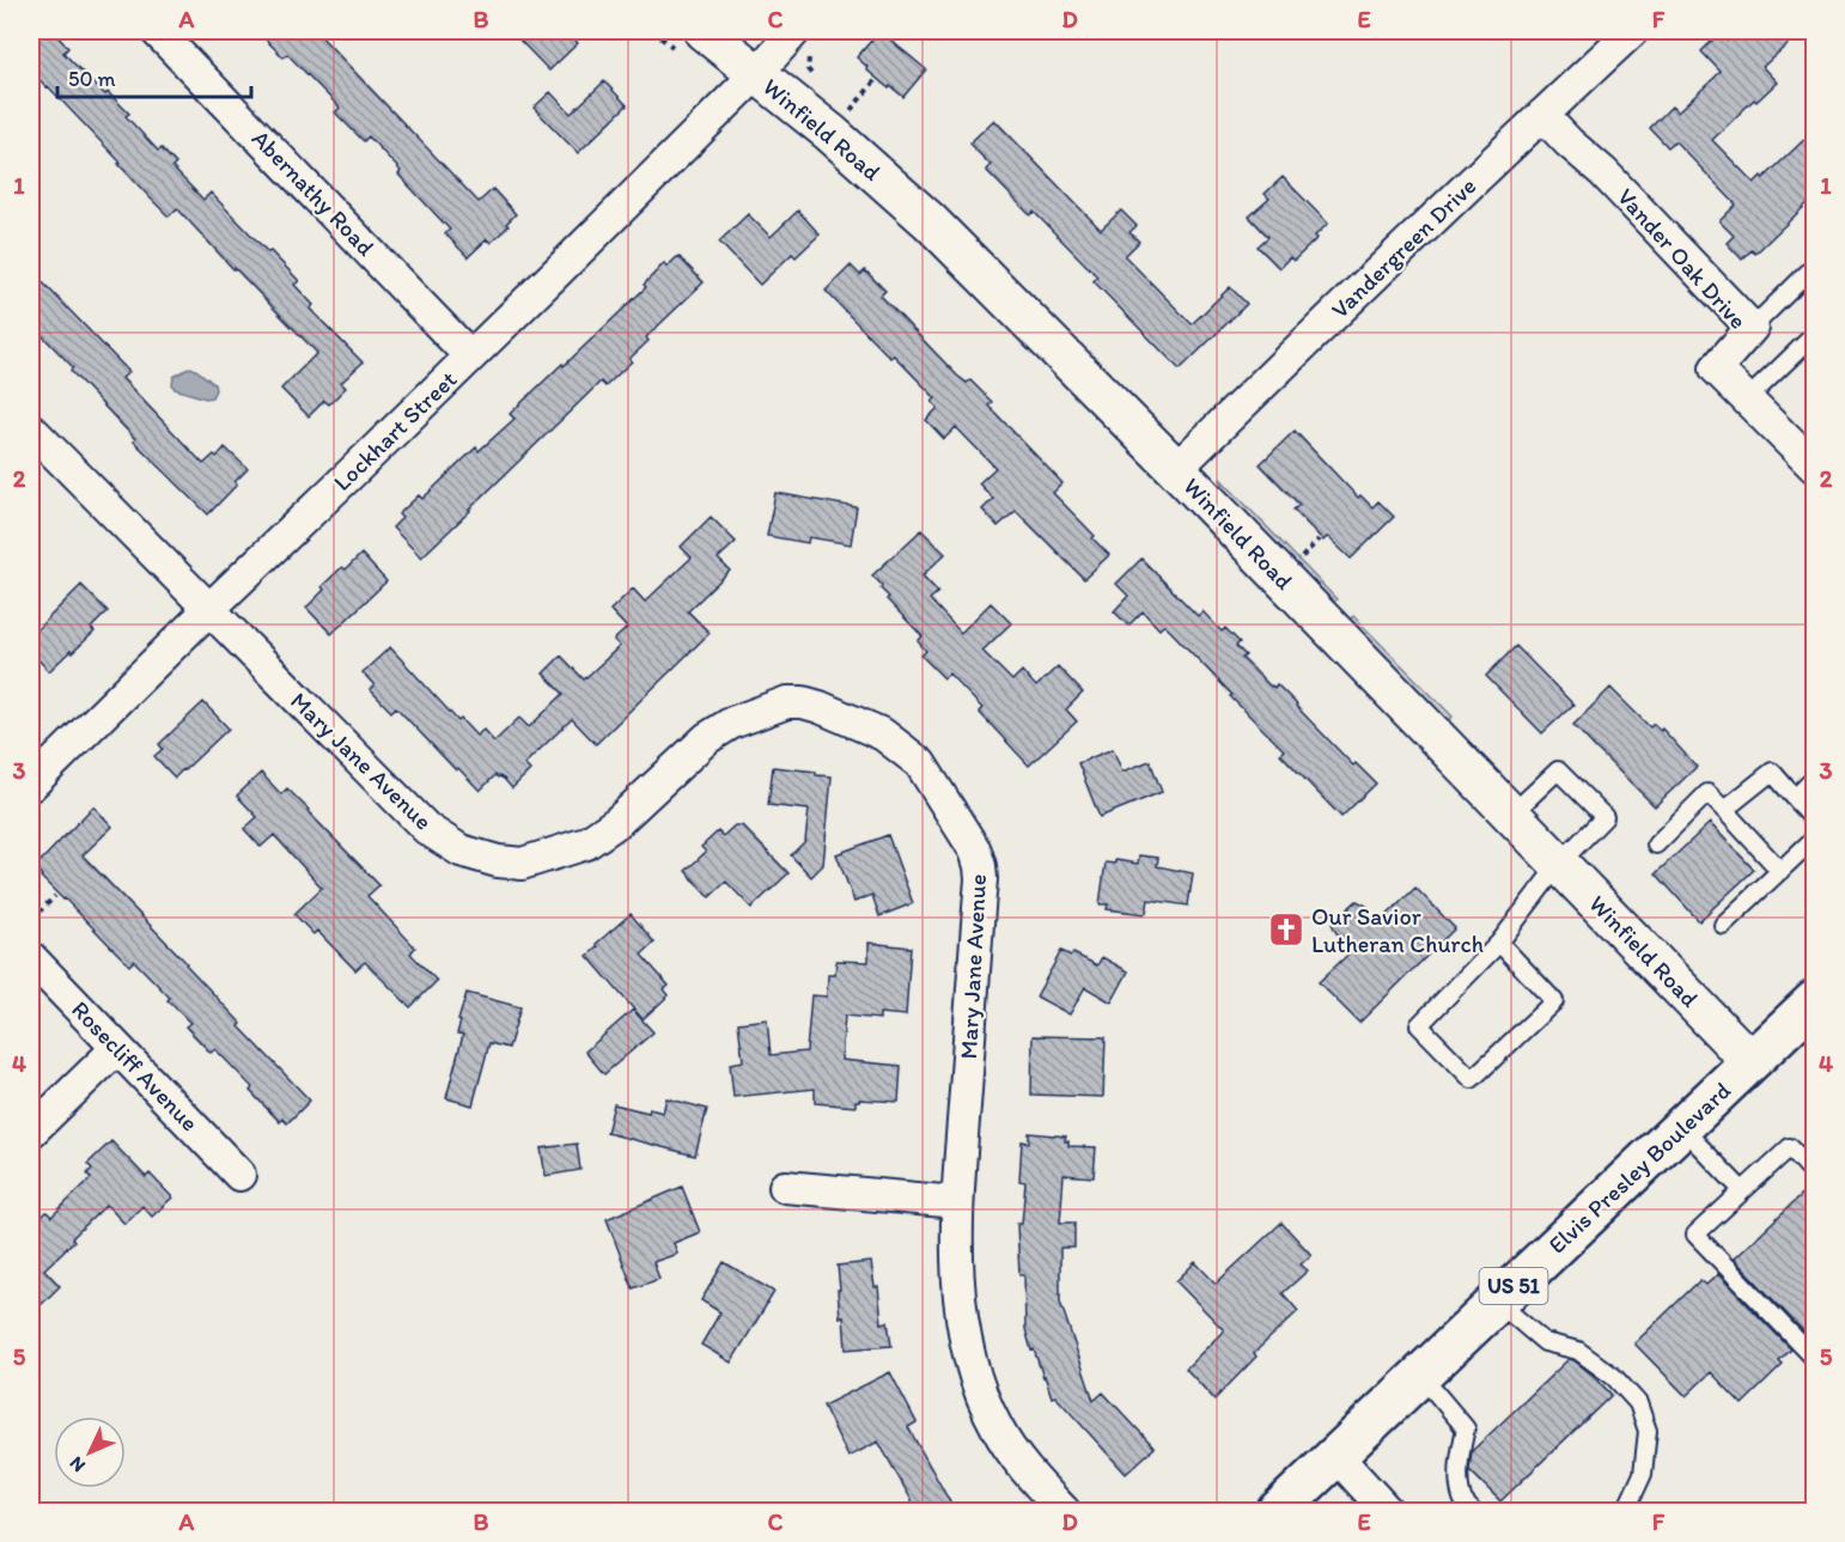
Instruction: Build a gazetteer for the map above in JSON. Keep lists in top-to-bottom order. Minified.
{"streets":{"main road":["Elvis Presley Boulevard","US 51"],"street":["Winfield Road","Abernathy Road","Vandergreen Drive","Vander Oak Drive","Lockhart Street","Mary Jane Avenue","Rosecliff Avenue"]},"crossings":[["Winfield Road","Vandergreen Drive"],["Winfield Road","Lockhart Street"],["Winfield Road","Elvis Presley Boulevard"],["Abernathy Road","Lockhart Street"],["Vandergreen Drive","Vander Oak Drive"],["Lockhart Street","Mary Jane Avenue"]],"places":{"church":["Our Savior Lutheran Church"]},"scale_bar":"50 m","north":"bottom left","grid":{"columns":["A","B","C","D","E","F"],"rows":["1","2","3","4","5"]}}
